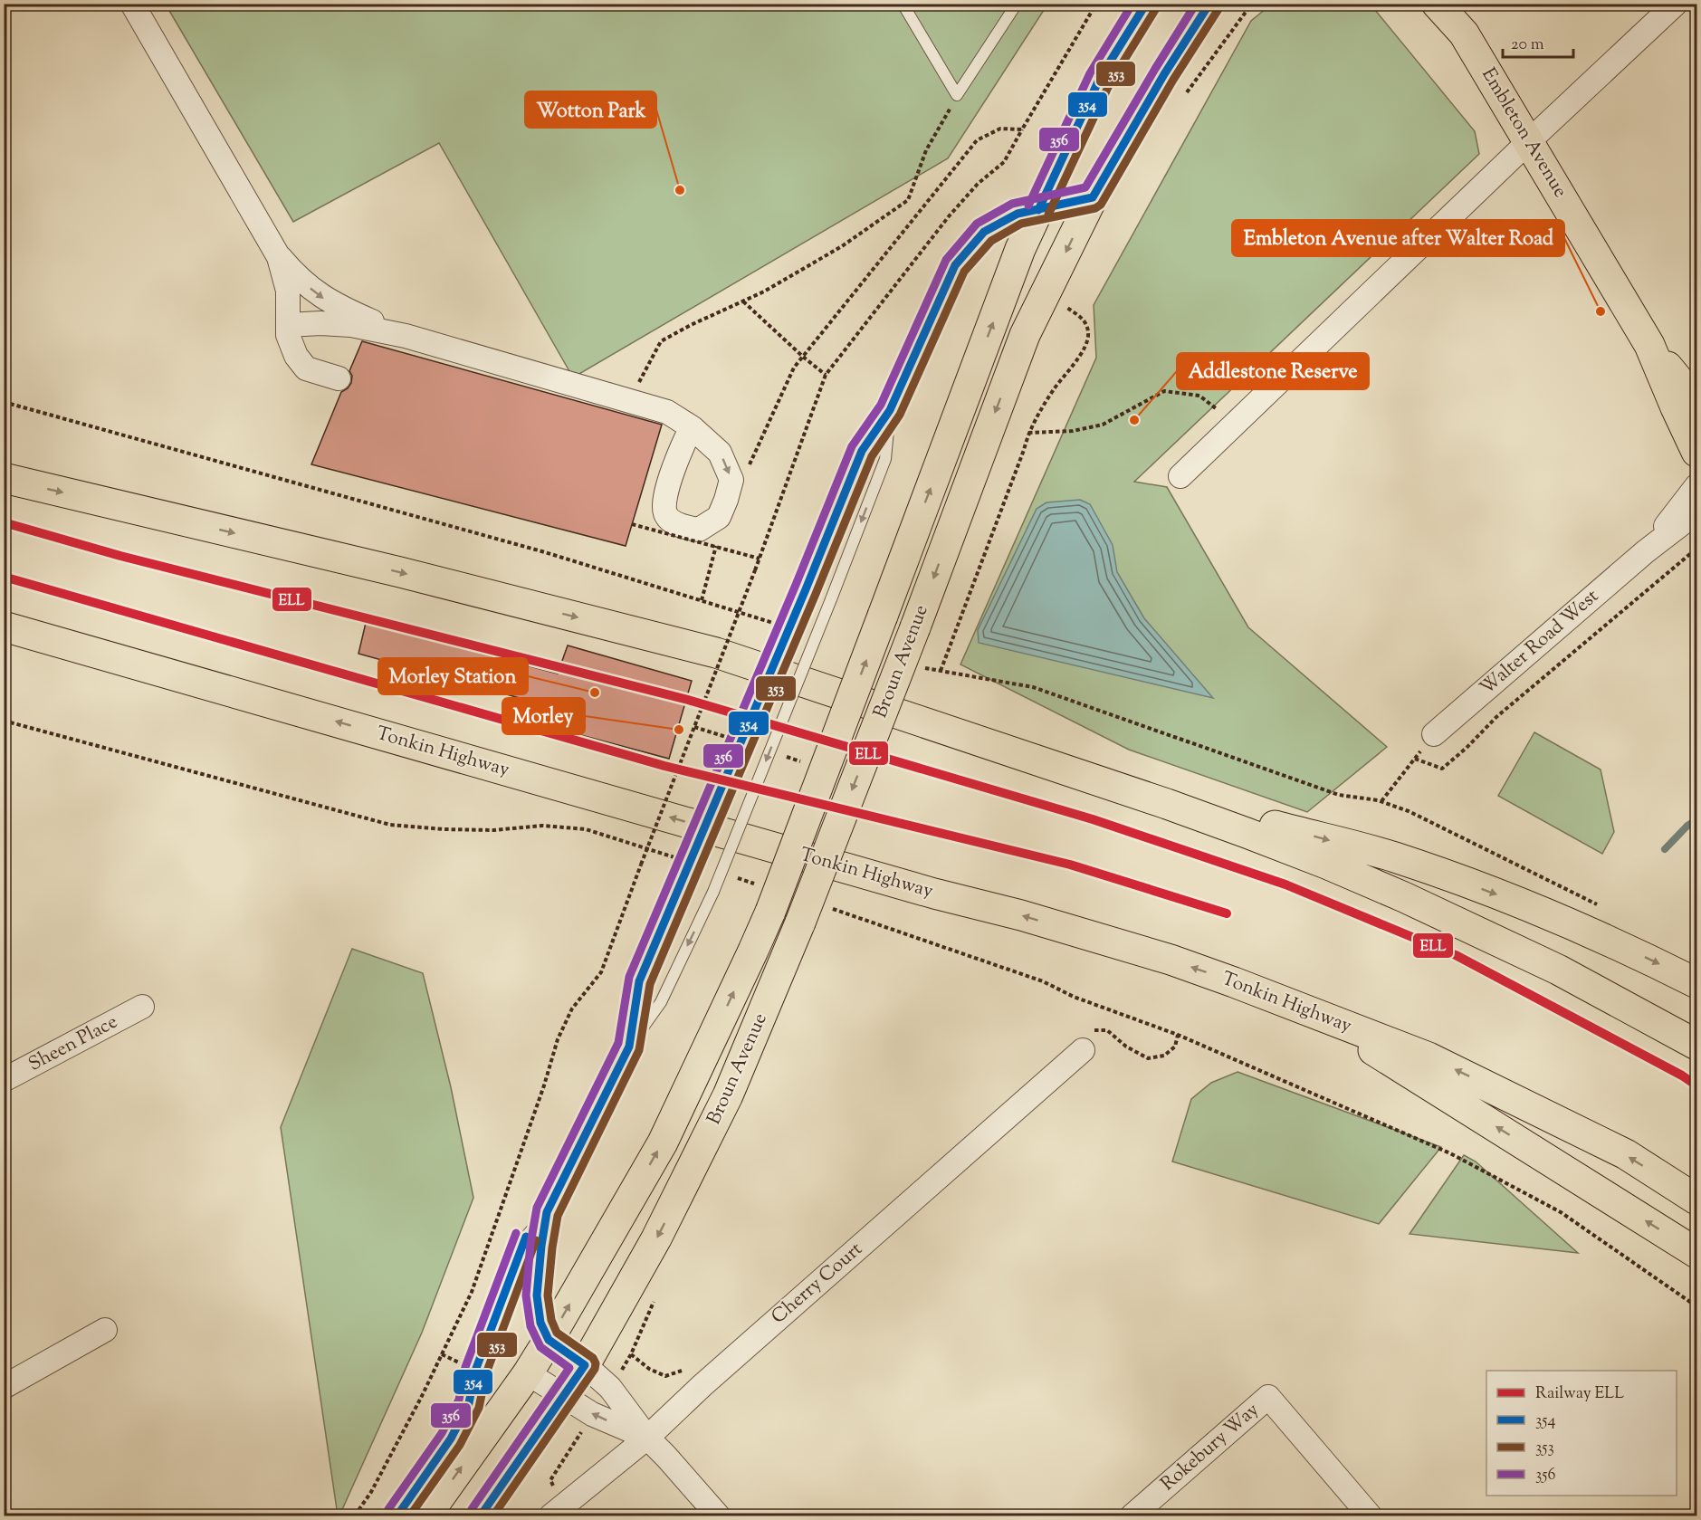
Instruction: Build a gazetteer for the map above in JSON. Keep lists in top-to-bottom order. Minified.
{"streets":{"main road":["Embleton Avenue","Broun Avenue","Tonkin Highway"],"street":["Walter Road West","Sheen Place","Cherry Court","Rokebury Way"]},"places":["Wotton Park","Embleton Avenue after Walter Road","Addlestone Reserve","Morley Station","Morley"],"lines":["transit line 354","transit line 356","transit line 353","rail line ELL"],"legend":["Railway ELL","354","353","356"],"scale_bar":"20 m"}
